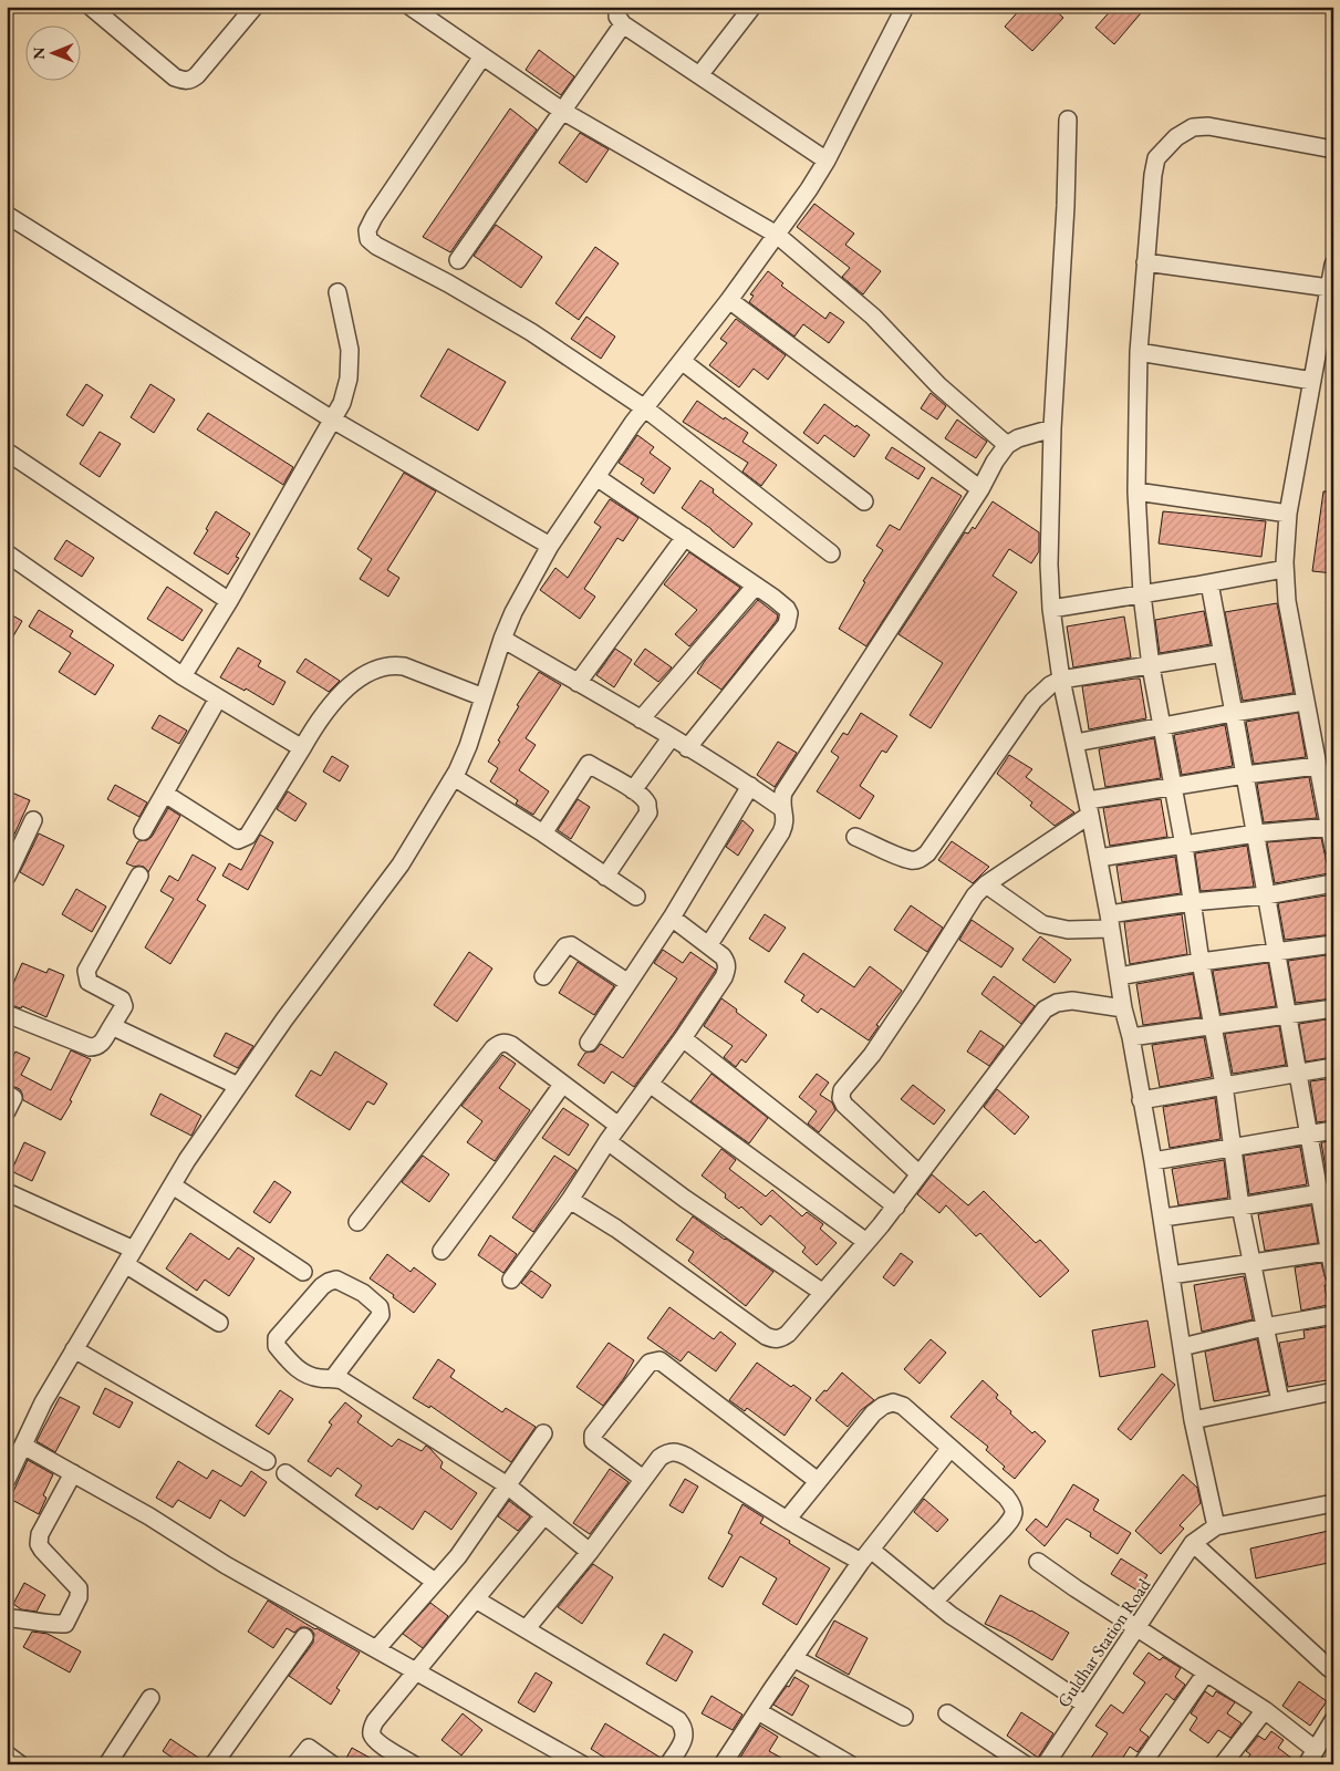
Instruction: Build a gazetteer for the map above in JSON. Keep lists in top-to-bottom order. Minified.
{"streets":{"street":["Guldhar Station Road"]},"north":"left"}
